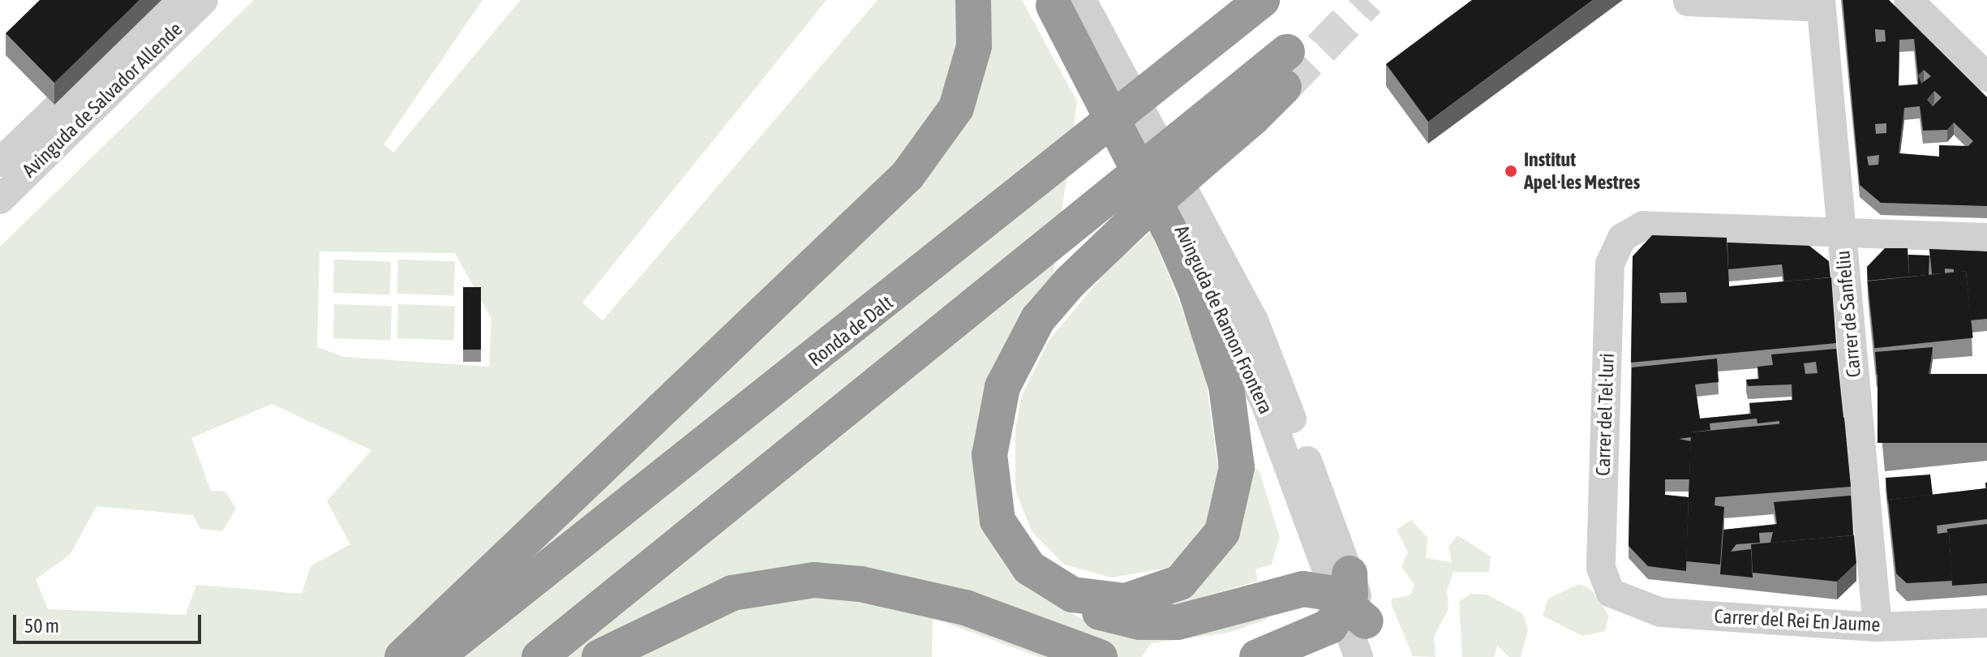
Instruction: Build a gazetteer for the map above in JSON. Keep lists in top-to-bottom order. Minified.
{"streets":{"highway":["Ronda de Dalt"],"street":["Avinguda de Salvador Allende","Carrer de Sanfeliu","Avinguda de Ramon Frontera","Carrer del Tel·luri","Carrer del Rei En Jaume"]},"crossings":[["Carrer de Sanfeliu","Carrer del Tel·luri"],["Carrer de Sanfeliu","Carrer del Rei En Jaume"],["Carrer del Tel·luri","Carrer del Rei En Jaume"]],"places":["Institut Apel·les Mestres"],"scale_bar":"50 m"}
